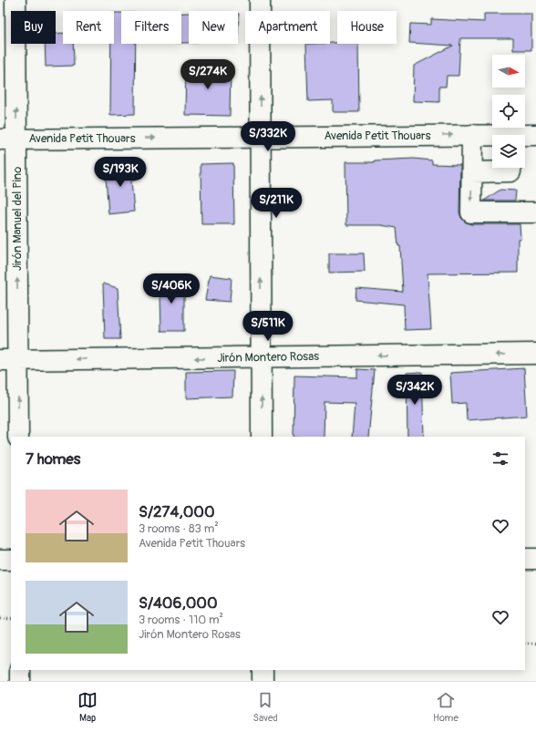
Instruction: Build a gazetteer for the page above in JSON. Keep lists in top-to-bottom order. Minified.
{"streets":{"street":["Avenida Petit Thouars","Jirón Manuel del Pino","Jirón Montero Rosas"]},"crossings":[["Avenida Petit Thouars","Jirón Manuel del Pino"],["Jirón Manuel del Pino","Jirón Montero Rosas"]],"one_way":["Avenida Petit Thouars","Jirón Manuel del Pino","Jirón Montero Rosas"],"north":"right","page":{"chip":["Buy","Rent","Filters","New","Apartment","House"],"price":["S/274K","S/332K","S/193K","S/211K","S/406K","S/511K","S/342K"],"heading":"7 homes","list":[{"name":"S/274,000","note":"3 rooms · 83 m² · Avenida Petit Thouars"},{"name":"S/406,000","note":"3 rooms · 110 m² · Jirón Montero Rosas"}],"tabs":["Map","Saved","Home"]}}
